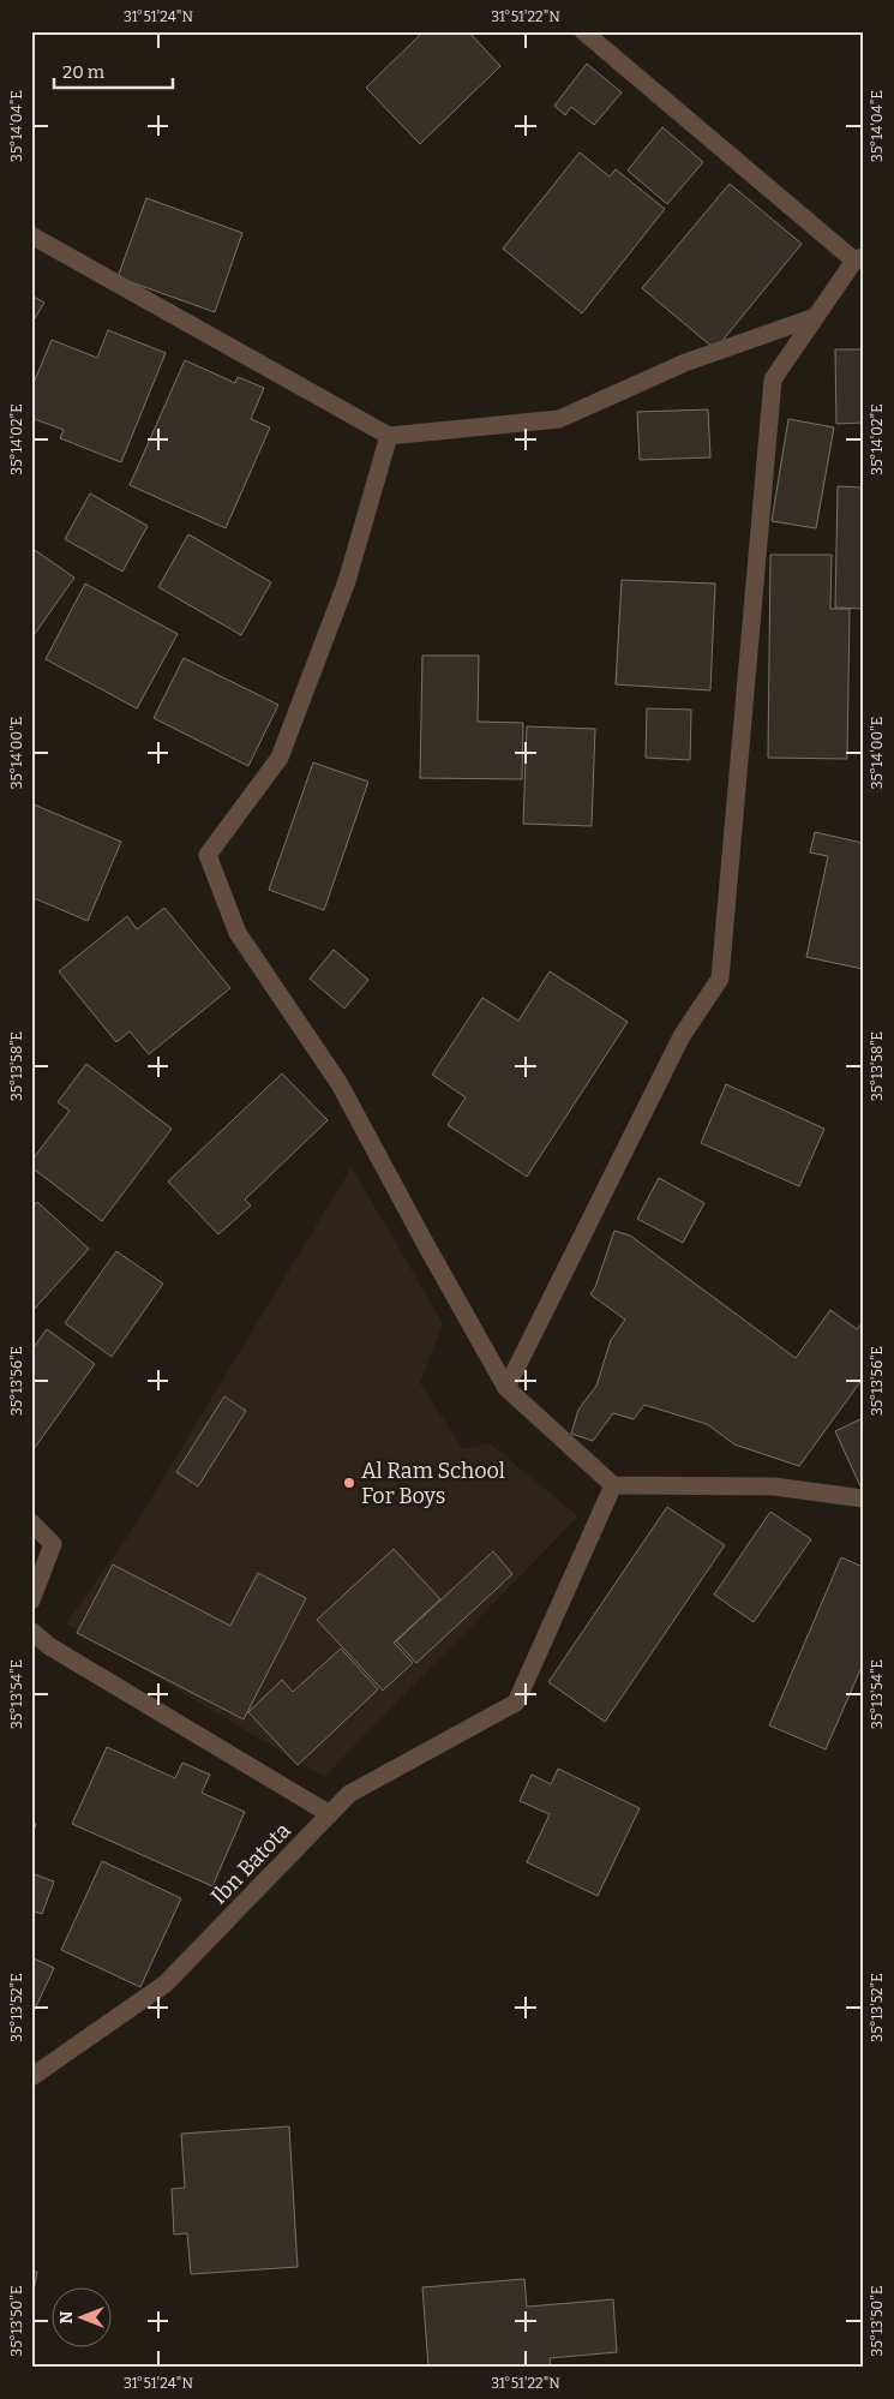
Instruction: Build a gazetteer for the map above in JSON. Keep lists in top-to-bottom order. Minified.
{"streets":{"street":["Ibn Batota"]},"places":["Al Ram School For Boys"],"scale_bar":"20 m","north":"left","coordinates":["31°51'24\"N","31°51'22\"N","35°14'04\"E","35°14'02\"E","35°14'00\"E","35°13'58\"E","35°13'56\"E","35°13'54\"E","35°13'52\"E","35°13'50\"E"]}
